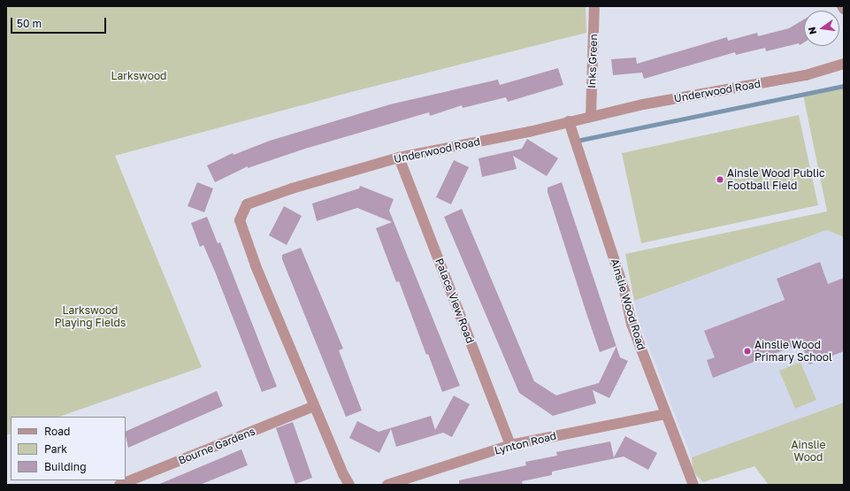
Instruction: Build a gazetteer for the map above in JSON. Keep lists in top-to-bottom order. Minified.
{"streets":{"street":["Inks Green","Underwood Road","Palace View Road","Ainslie Wood Road","Lynton Road","Bourne Gardens"]},"crossings":[["Inks Green","Underwood Road"],["Underwood Road","Palace View Road"],["Underwood Road","Ainslie Wood Road"],["Underwood Road","Bourne Gardens"],["Palace View Road","Lynton Road"],["Ainslie Wood Road","Lynton Road"]],"parks":["Larkswood","Larkswood Playing Fields","Ainslie Wood"],"places":["Ainsle Wood Public Football Field","Ainslie Wood Primary School"],"legend":["Road","Park","Building"],"scale_bar":"50 m","north":"left"}
